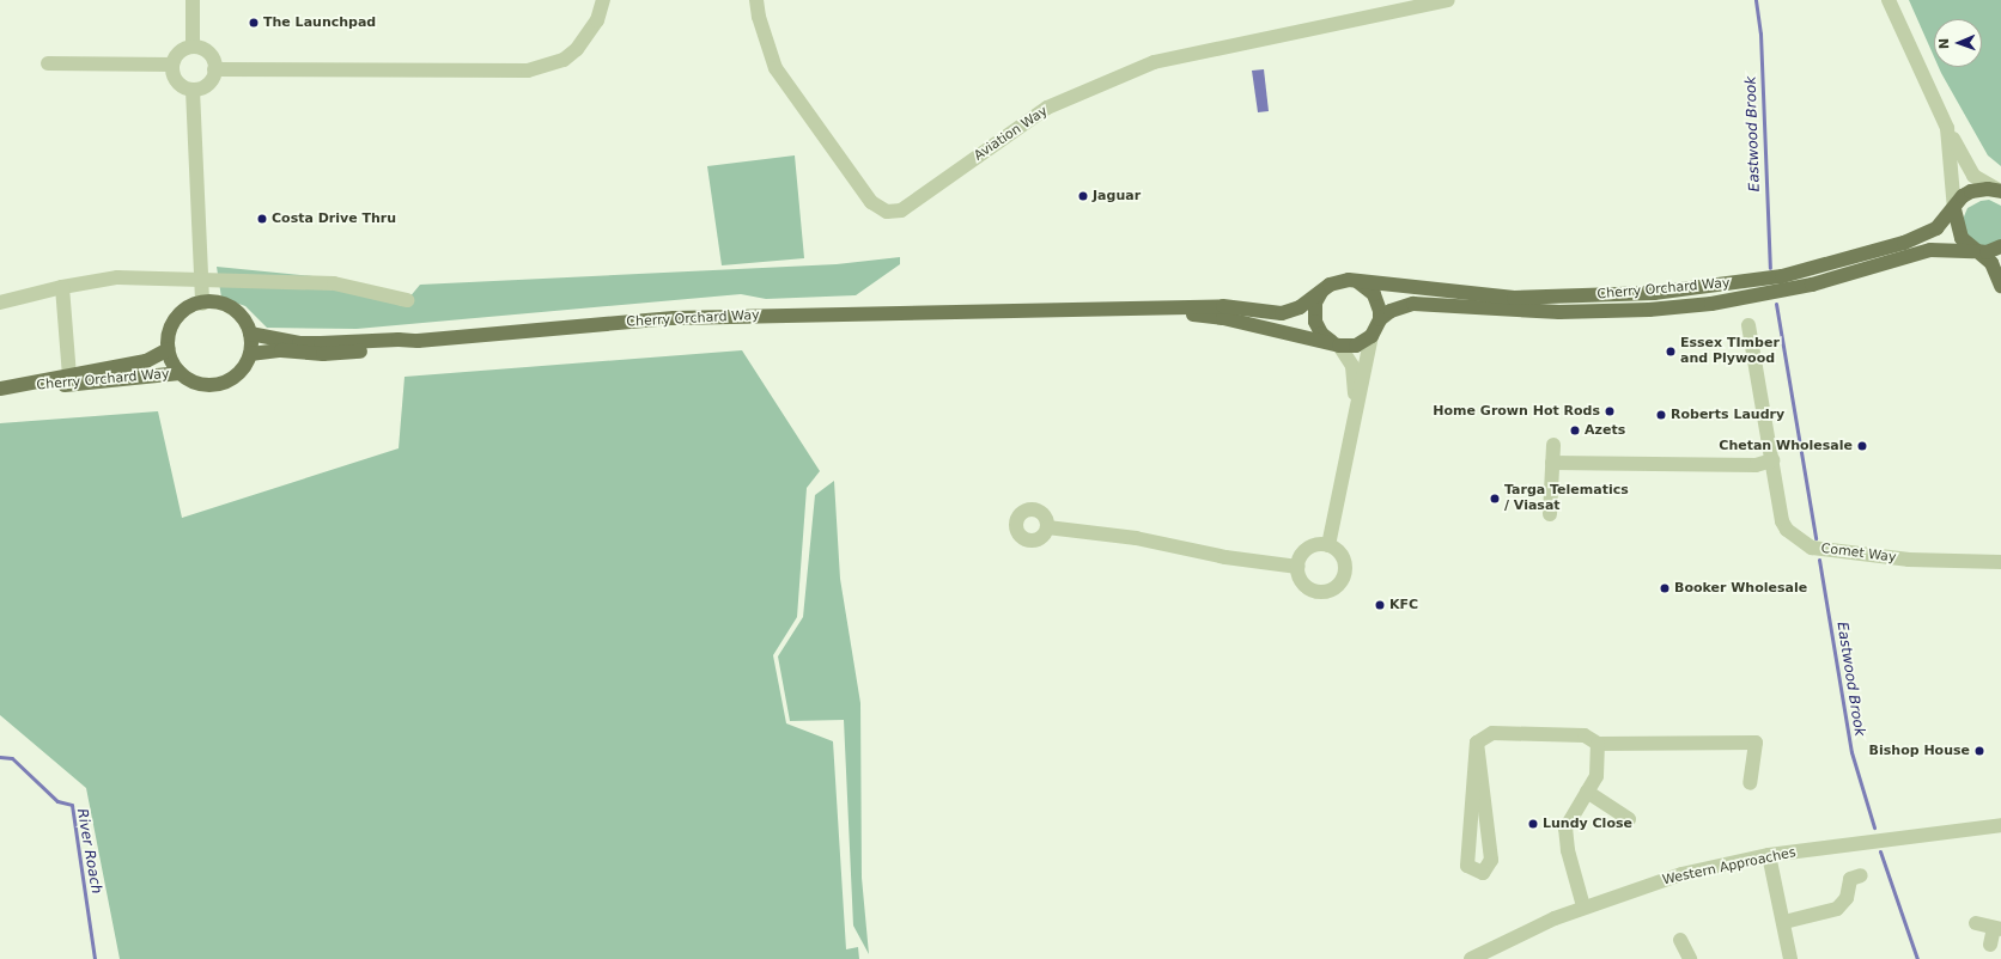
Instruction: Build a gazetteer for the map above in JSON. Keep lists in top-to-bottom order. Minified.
{"streets":{"main road":["Cherry Orchard Way"],"street":["Aviation Way","Comet Way","Western Approaches"]},"water":["Eastwood Brook","River Roach"],"places":["The Launchpad","Jaguar","Costa Drive Thru","Essex TImber and Plywood","Home Grown Hot Rods","Roberts Laudry","Azets","Chetan Wholesale","Targa Telematics / Viasat","Booker Wholesale","KFC","Bishop House","Lundy Close"],"north":"left"}
